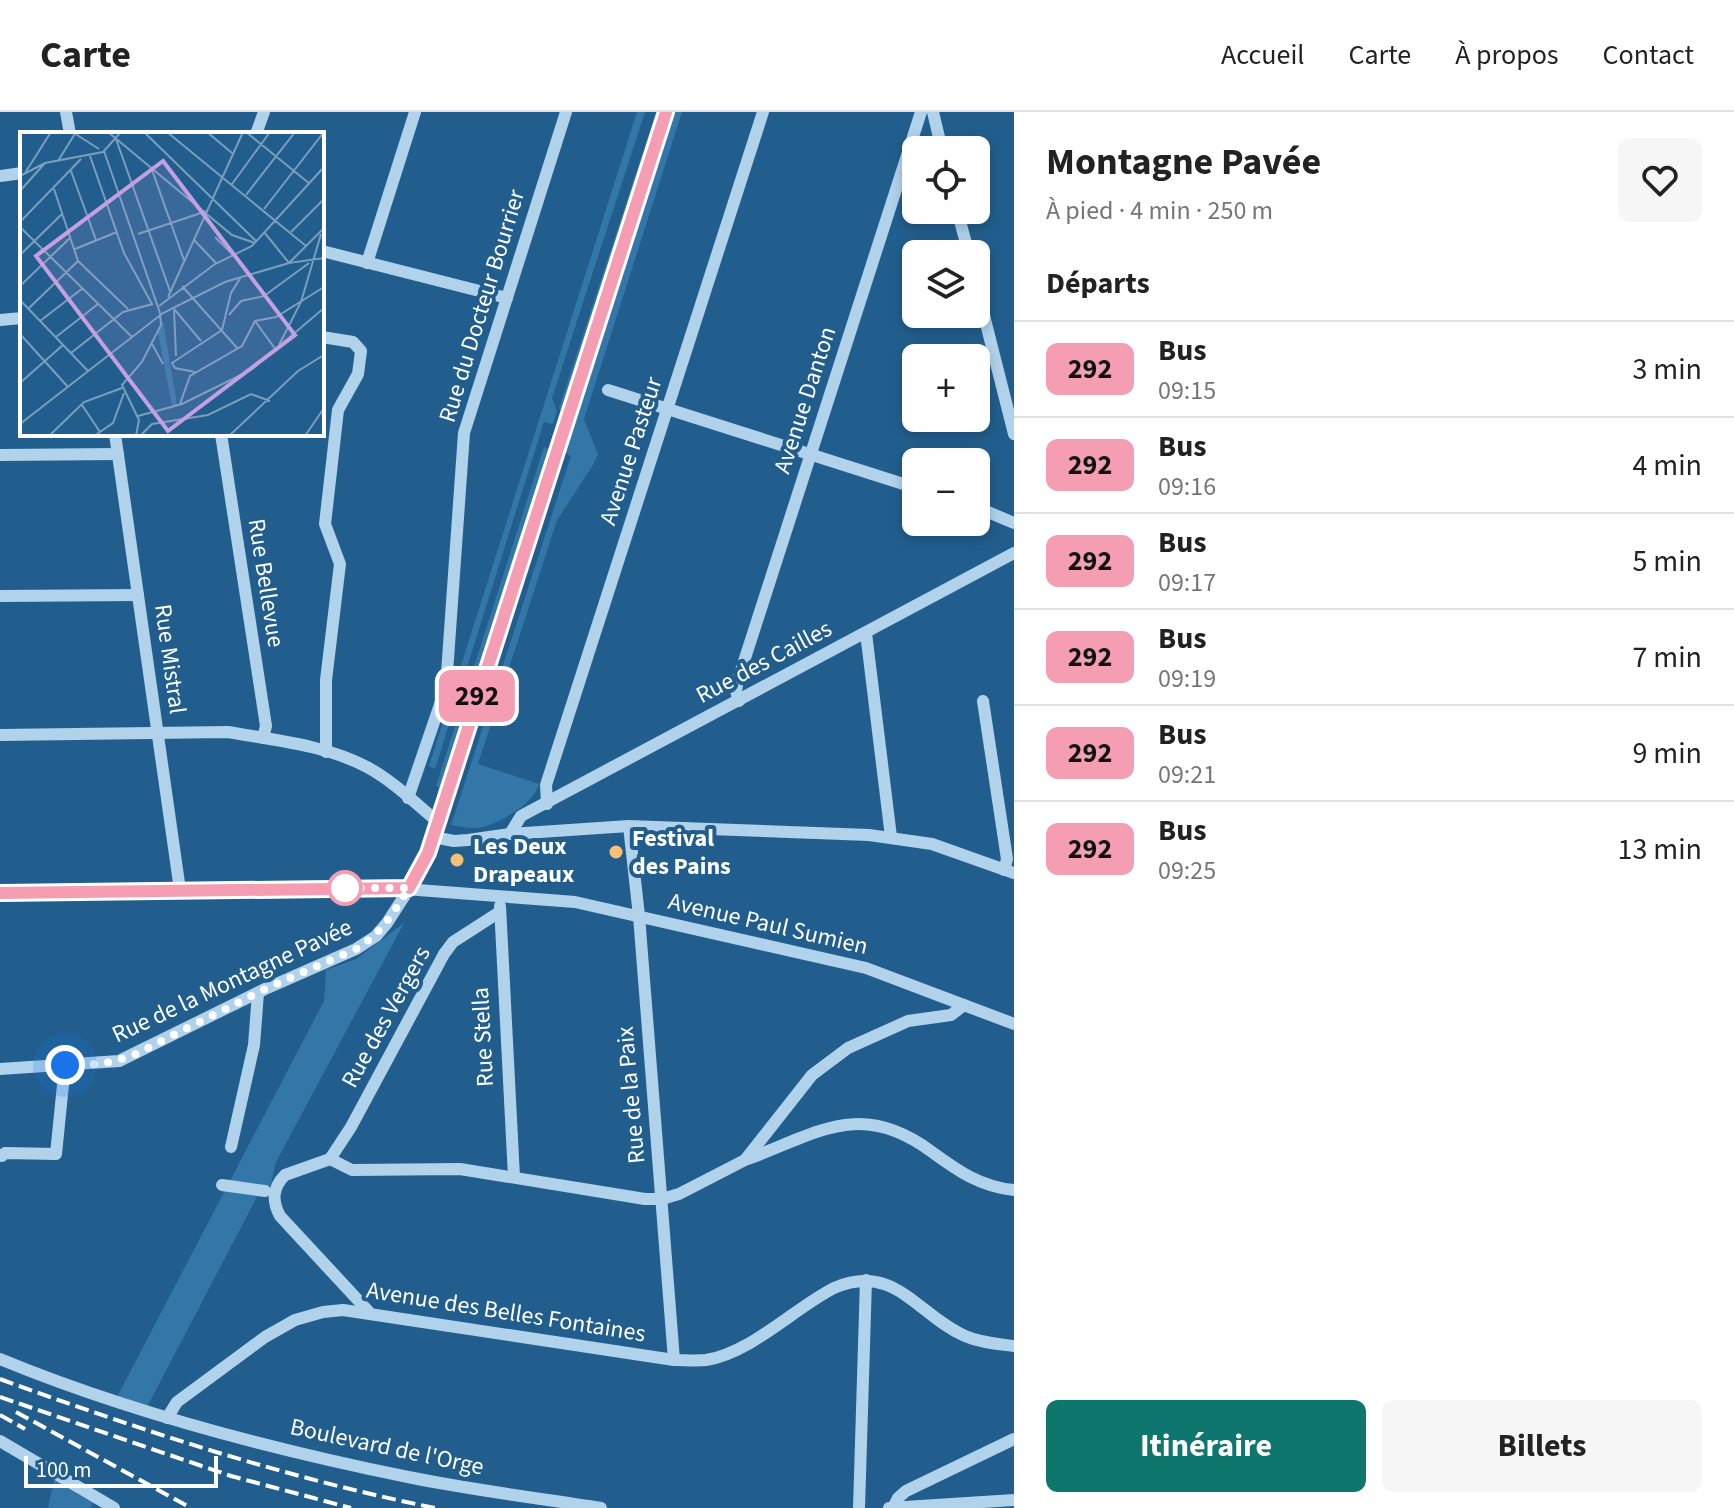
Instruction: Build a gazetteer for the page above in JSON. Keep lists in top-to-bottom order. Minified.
{"streets":{"street":["Rue du Docteur Bourrier","Avenue Danton","Avenue Pasteur","Rue Bellevue","Rue Mistral","Rue des Cailles","Avenue Paul Sumien","Rue de la Montagne Pavée","Rue des Vergers","Rue Stella","Rue de la Paix","Avenue des Belles Fontaines","Boulevard de l'Orge"]},"crossings":[["Avenue Danton","Rue des Cailles"],["Avenue Pasteur","Rue des Cailles"],["Rue Mistral","Avenue Paul Sumien"],["Avenue Paul Sumien","Rue de la Montagne Pavée"],["Avenue Paul Sumien","Rue Stella"],["Avenue Paul Sumien","Rue de la Paix"],["Rue des Vergers","Rue Stella"],["Rue de la Paix","Avenue des Belles Fontaines"],["Avenue des Belles Fontaines","Boulevard de l'Orge"]],"places":["Festival des Pains","Les Deux Drapeaux"],"lines":["bus line 292"],"scale_bar":"100 m","page":{"header":"Carte","nav":["Accueil","Carte","À propos","Contact"],"on_map":"292","heading":[["Montagne Pavée","À pied · 4 min · 250 m"],"Départs"],"map_buttons":["+","−"],"list":[{"mark":"292","name":"Bus","note":"09:15","value":"3 min"},{"mark":"292","name":"Bus","note":"09:16","value":"4 min"},{"mark":"292","name":"Bus","note":"09:17","value":"5 min"},{"mark":"292","name":"Bus","note":"09:19","value":"7 min"},{"mark":"292","name":"Bus","note":"09:21","value":"9 min"},{"mark":"292","name":"Bus","note":"09:25","value":"13 min"}],"buttons":["Itinéraire","Billets"],"scale":"100 m"}}
